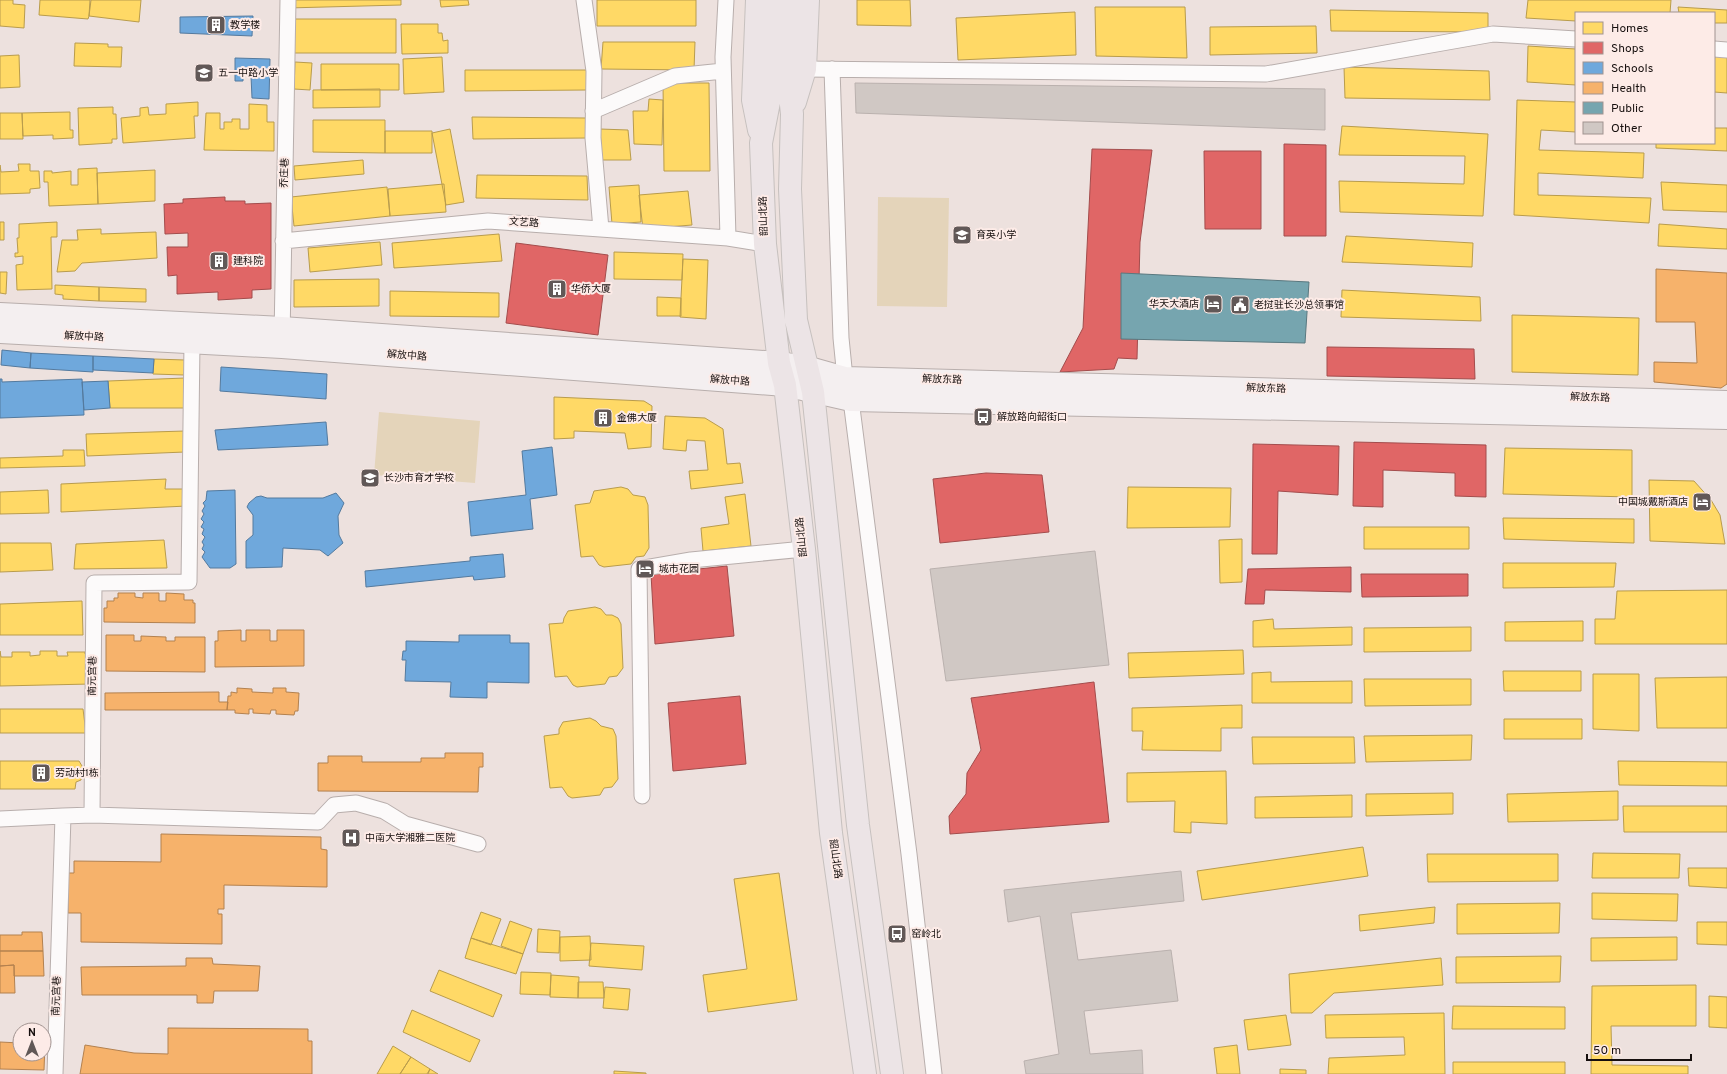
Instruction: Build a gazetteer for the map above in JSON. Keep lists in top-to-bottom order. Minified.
{"streets":{"main road":["韶山北路","解放中路","解放东路"],"street":["乔庄巷","文艺路","南元宫巷"]},"crossings":[["乔庄巷","文艺路"],["乔庄巷","解放中路"],["韶山北路","文艺路"],["韶山北路","解放中路"],["解放中路","解放东路"],["解放中路","南元宫巷"]],"places":{"building":["教学楼","建科院","华侨大厦","金佛大厦","劳动村1栋"],"school or university":["五一中路小学","育英小学","长沙市育才学校"],"hotel":["华天大酒店","中国城戴斯酒店","城市花园"],"public building":["老挝驻长沙总领事馆"],"bus stop":["解放路向韶街口","窑岭北"],"hospital":["中南大学湘雅二医院"]},"legend":["Homes","Shops","Schools","Health","Public","Other"],"scale_bar":"50 m","north":"top"}
